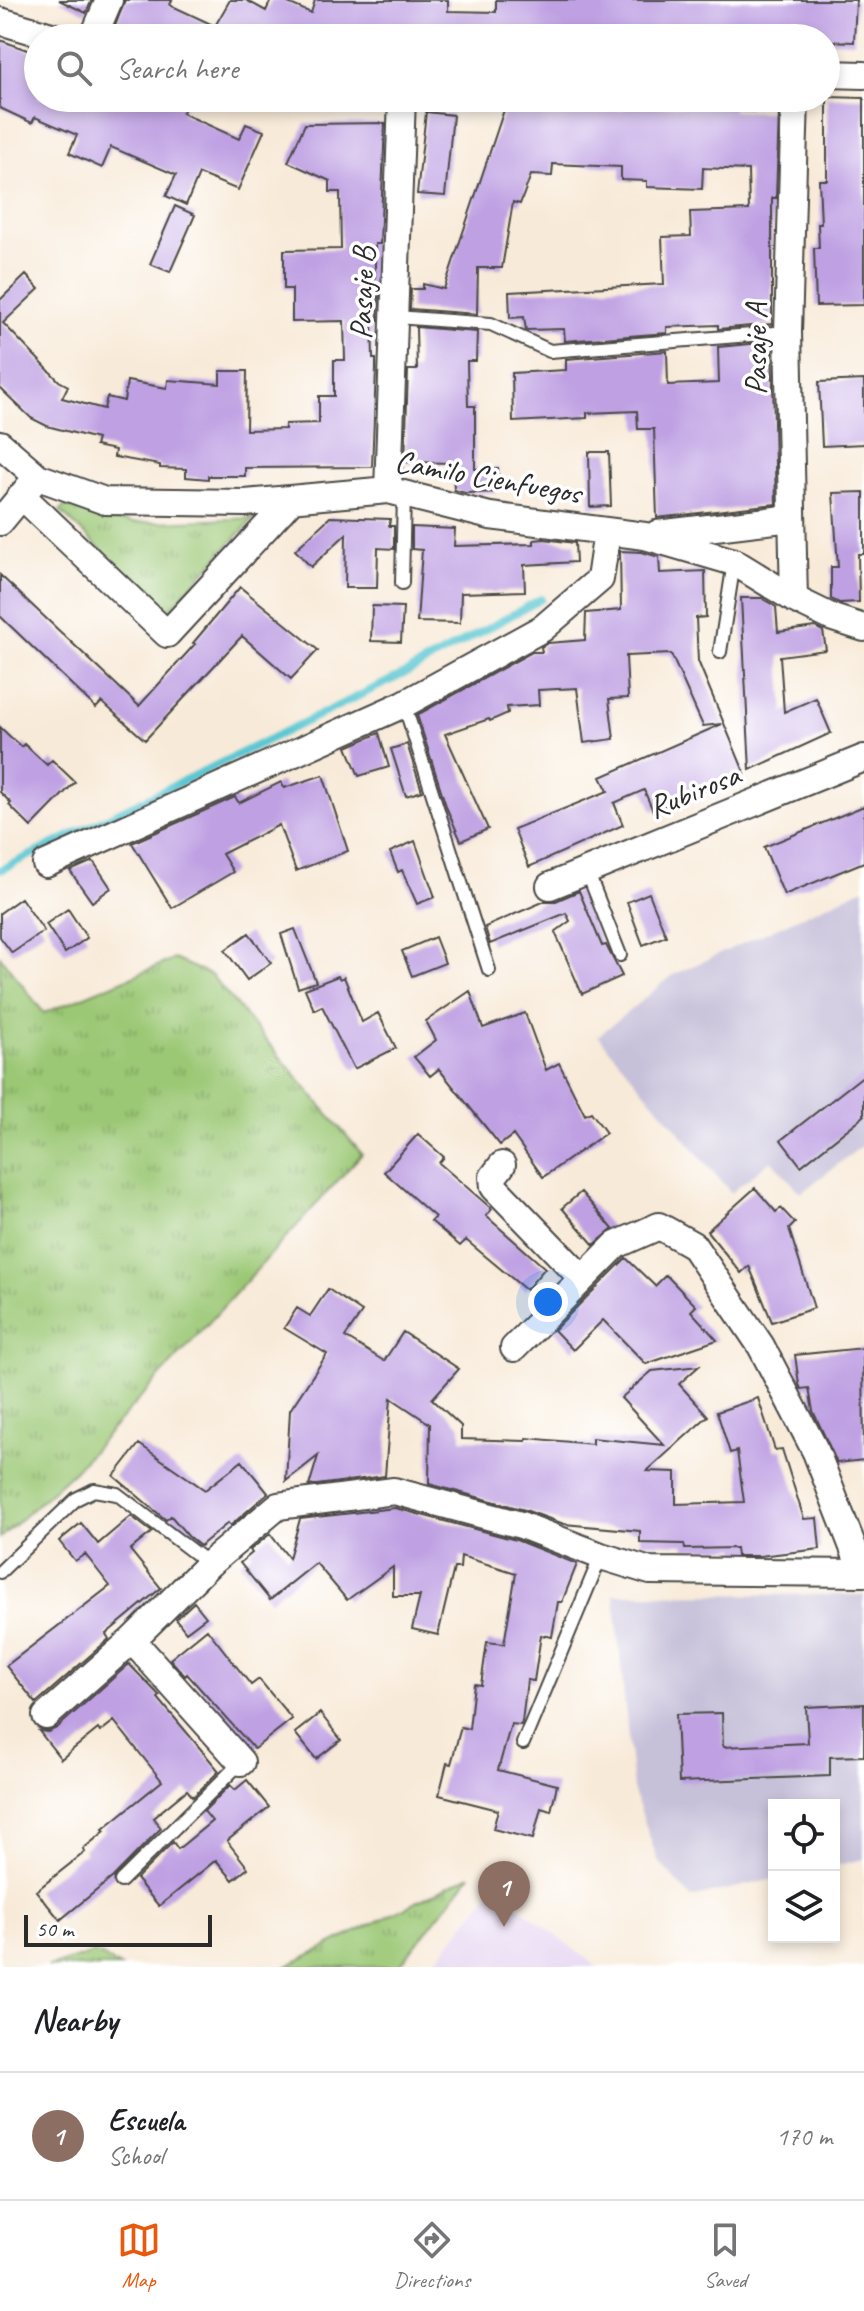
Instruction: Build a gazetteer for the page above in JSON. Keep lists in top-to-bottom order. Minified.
{"streets":{"street":["Pasaje B","Pasaje A","Camilo Cienfuegos","Rubirosa"]},"crossings":[["Pasaje B","Camilo Cienfuegos"],["Pasaje A","Camilo Cienfuegos"]],"scale_bar":"50 m","page":{"search":"Search here","pins":"1","scale":"50 m","heading":"Nearby","list":[{"mark":"1","name":"Escuela","note":"School","value":"170 m"}],"nav":["Map","Directions","Saved"]}}
